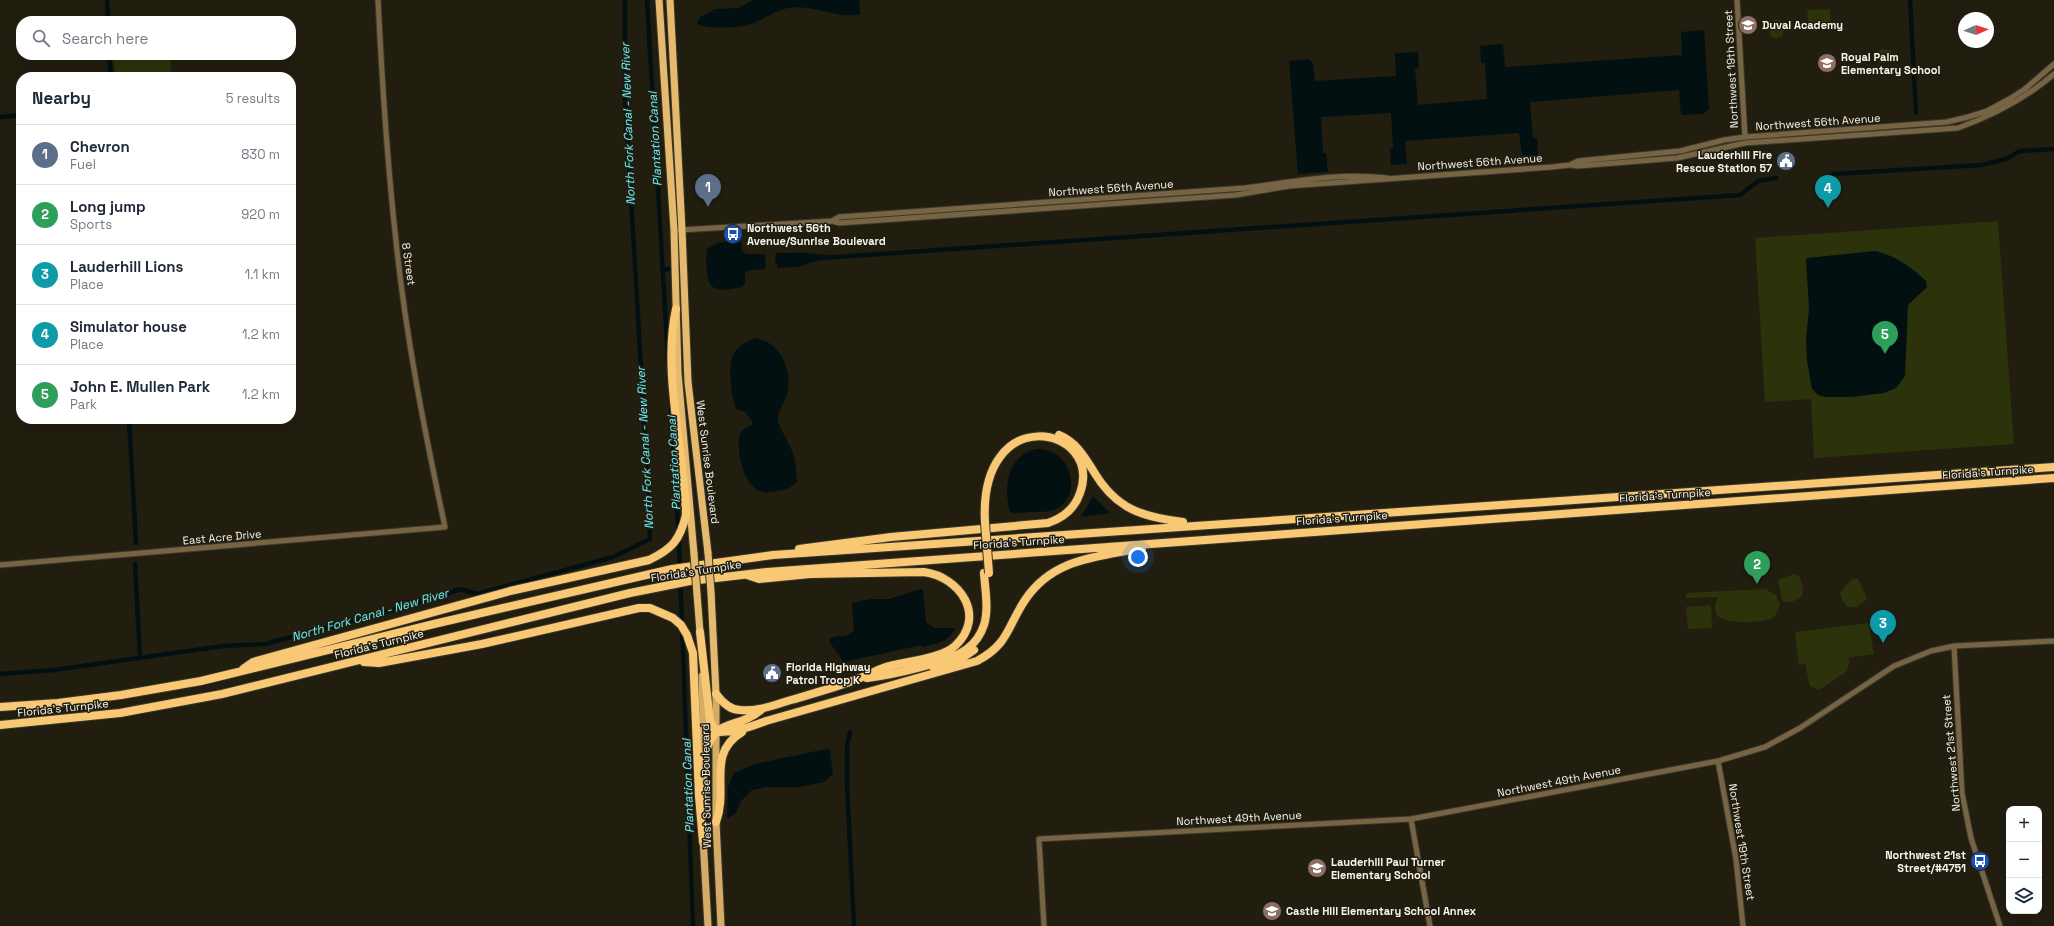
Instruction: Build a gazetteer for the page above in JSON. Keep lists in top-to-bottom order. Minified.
{"streets":{"highway":["West Sunrise Boulevard","Florida's Turnpike"],"street":["Northwest 19th Street","Northwest 56th Avenue","8 Street","East Acre Drive","Northwest 21st Street","Northwest 49th Avenue"]},"crossings":[["Northwest 19th Street","Northwest 56th Avenue"],["Northwest 19th Street","Northwest 49th Avenue"],["Northwest 56th Avenue","West Sunrise Boulevard"],["8 Street","East Acre Drive"],["Northwest 21st Street","Northwest 49th Avenue"]],"water":["North Fork Canal - New River","Plantation Canal"],"places":{"school or university":["Duval Academy","Royal Palm Elementary School","Lauderhill Paul Turner Elementary School","Castle Hill Elementary School Annex"],"public building":["Lauderhill Fire Rescue Station 57","Florida Highway Patrol Troop K"],"bus stop":["Northwest 56th Avenue/Sunrise Boulevard","Northwest 21st Street/#4751"]},"north":"right","page":{"search":"Search here","heading":["Nearby","5 results"],"list":[{"mark":"1","name":"Chevron","note":"Fuel","value":"830 m"},{"mark":"2","name":"Long jump","note":"Sports","value":"920 m"},{"mark":"3","name":"Lauderhill Lions","note":"Place","value":"1.1 km"},{"mark":"4","name":"Simulator house","note":"Place","value":"1.2 km"},{"mark":"5","name":"John E. Mullen Park","note":"Park","value":"1.2 km"}],"pins":["1","4","5","2","3"],"map_buttons":["+","−"]}}
